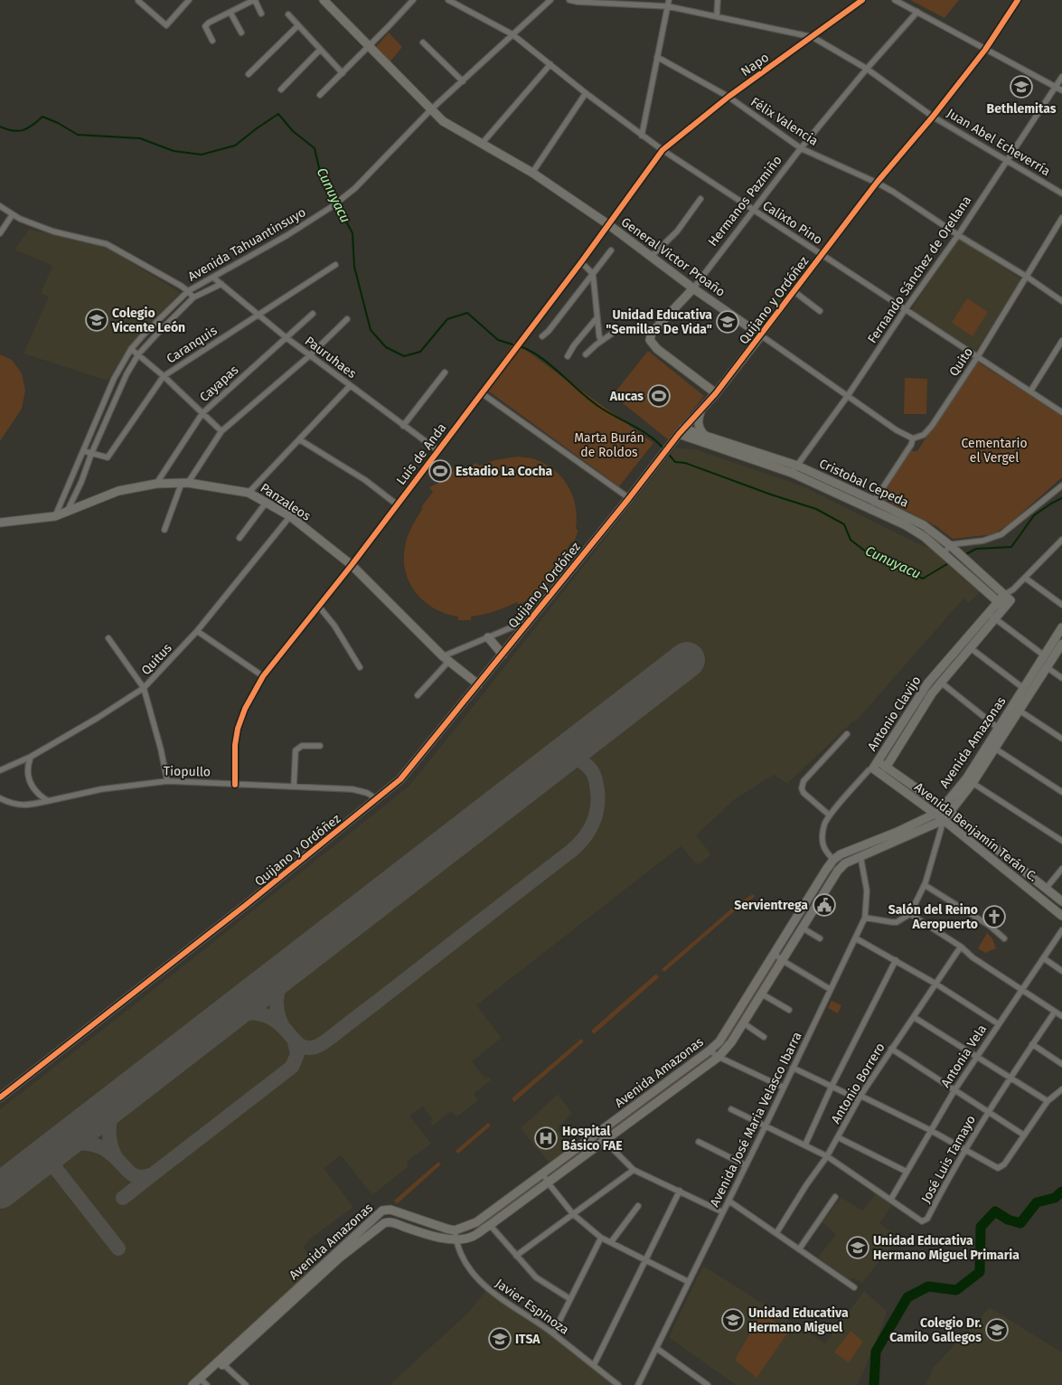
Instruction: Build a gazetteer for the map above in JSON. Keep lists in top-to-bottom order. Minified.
{"streets":{"street":["Napo","Félix Valencia","Juan Abel Echeverría","Hermanos Pazmiño","Calixto Pino","Avenida Tahuantinsuyo","General Victor Proaño","Fernando Sánchez de Orellana","Quijano y Ordóñez","Caranquis","Pauruhaes","Quito","Cayapas","Luis de Anda","Cristobal Cepeda","Panzaleos","Quitus","Antonio Clavijo","Avenida Amazonas","Tiopullo","Avenida Benjamín Terán C.","Antonia Vela","Antonio Borrero","Avenida José Maria Velasco Ibarra","José Luis Tamayo","Javier Espinoza"]},"crossings":[["Napo","Félix Valencia"],["Napo","Juan Abel Echeverría"],["Napo","Calixto Pino"],["Napo","Luis de Anda"],["Félix Valencia","Hermanos Pazmiño"],["Félix Valencia","Fernando Sánchez de Orellana"],["Félix Valencia","Quijano y Ordóñez"],["Félix Valencia","Quito"],["Juan Abel Echeverría","Hermanos Pazmiño"],["Juan Abel Echeverría","Fernando Sánchez de Orellana"],["Juan Abel Echeverría","Quijano y Ordóñez"],["Hermanos Pazmiño","Calixto Pino"],["Hermanos Pazmiño","General Victor Proaño"],["Hermanos Pazmiño","Quijano y Ordóñez"],["Calixto Pino","Avenida Tahuantinsuyo"],["Calixto Pino","Fernando Sánchez de Orellana"],["Calixto Pino","Quijano y Ordóñez"],["Calixto Pino","Quito"],["Calixto Pino","Luis de Anda"],["Avenida Tahuantinsuyo","General Victor Proaño"],["Avenida Tahuantinsuyo","Caranquis"],["Avenida Tahuantinsuyo","Pauruhaes"],["Avenida Tahuantinsuyo","Panzaleos"],["General Victor Proaño","Fernando Sánchez de Orellana"],["General Victor Proaño","Quijano y Ordóñez"],["General Victor Proaño","Quito"],["General Victor Proaño","Luis de Anda"],["Fernando Sánchez de Orellana","Cristobal Cepeda"],["Quijano y Ordóñez","Cristobal Cepeda"],["Quijano y Ordóñez","Panzaleos"],["Quijano y Ordóñez","Tiopullo"],["Caranquis","Pauruhaes"],["Pauruhaes","Cayapas"],["Pauruhaes","Luis de Anda"],["Quito","Cristobal Cepeda"],["Cayapas","Panzaleos"],["Luis de Anda","Panzaleos"],["Luis de Anda","Tiopullo"],["Cristobal Cepeda","Antonio Clavijo"],["Panzaleos","Quitus"],["Antonio Clavijo","Avenida Amazonas"],["Antonio Clavijo","Avenida Benjamín Terán C."],["Avenida Amazonas","Avenida Benjamín Terán C."],["Avenida Amazonas","Avenida José Maria Velasco Ibarra"],["Avenida Amazonas","Javier Espinoza"],["Antonia Vela","José Luis Tamayo"],["Antonio Borrero","José Luis Tamayo"],["Avenida José Maria Velasco Ibarra","José Luis Tamayo"]],"water":["Cunuyacu"],"parks":["Marta Burán de Roldos","Cementario el Vergel"],"places":{"school or university":["Bethlemitas","Colegio Vicente León","Unidad Educativa \"Semillas De Vida\"","Unidad Educativa Hermano Miguel Primaria","Unidad Educativa Hermano Miguel","Colegio Dr. Camilo Gallegos","ITSA"],"sports":["Aucas","Estadio La Cocha"],"public building":["Servientrega"],"church":["Salón del Reino Aeropuerto"],"hospital":["Hospital Básico FAE"]}}
